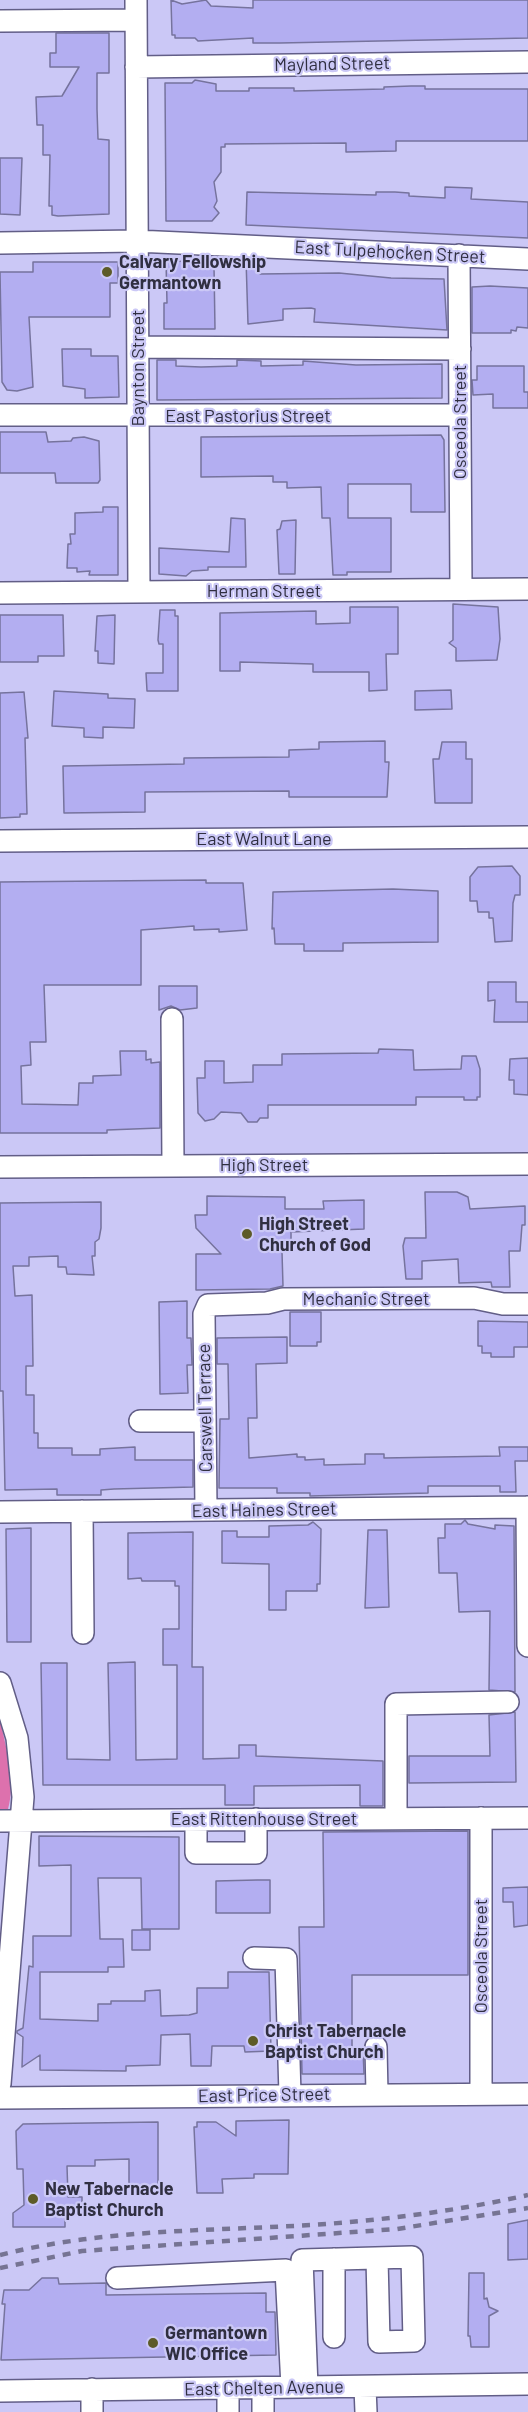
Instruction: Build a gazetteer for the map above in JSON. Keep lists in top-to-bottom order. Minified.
{"streets":{"street":["Mayland Street","East Tulpehocken Street","Baynton Street","East Pastorius Street","Osceola Street","Herman Street","East Walnut Lane","High Street","Mechanic Street","Carswell Terrace","East Haines Street","East Rittenhouse Street","East Price Street","East Chelten Avenue"]},"crossings":[["Mayland Street","Baynton Street"],["East Tulpehocken Street","Baynton Street"],["East Tulpehocken Street","Osceola Street"],["Baynton Street","East Pastorius Street"],["Baynton Street","Herman Street"],["East Pastorius Street","Osceola Street"],["Osceola Street","Herman Street"],["Osceola Street","East Rittenhouse Street"],["Osceola Street","East Price Street"],["Mechanic Street","Carswell Terrace"],["Carswell Terrace","East Haines Street"]],"places":["Calvary Fellowship Germantown","High Street Church of God","Christ Tabernacle Baptist Church","New Tabernacle Baptist Church","Germantown WIC Office"]}
